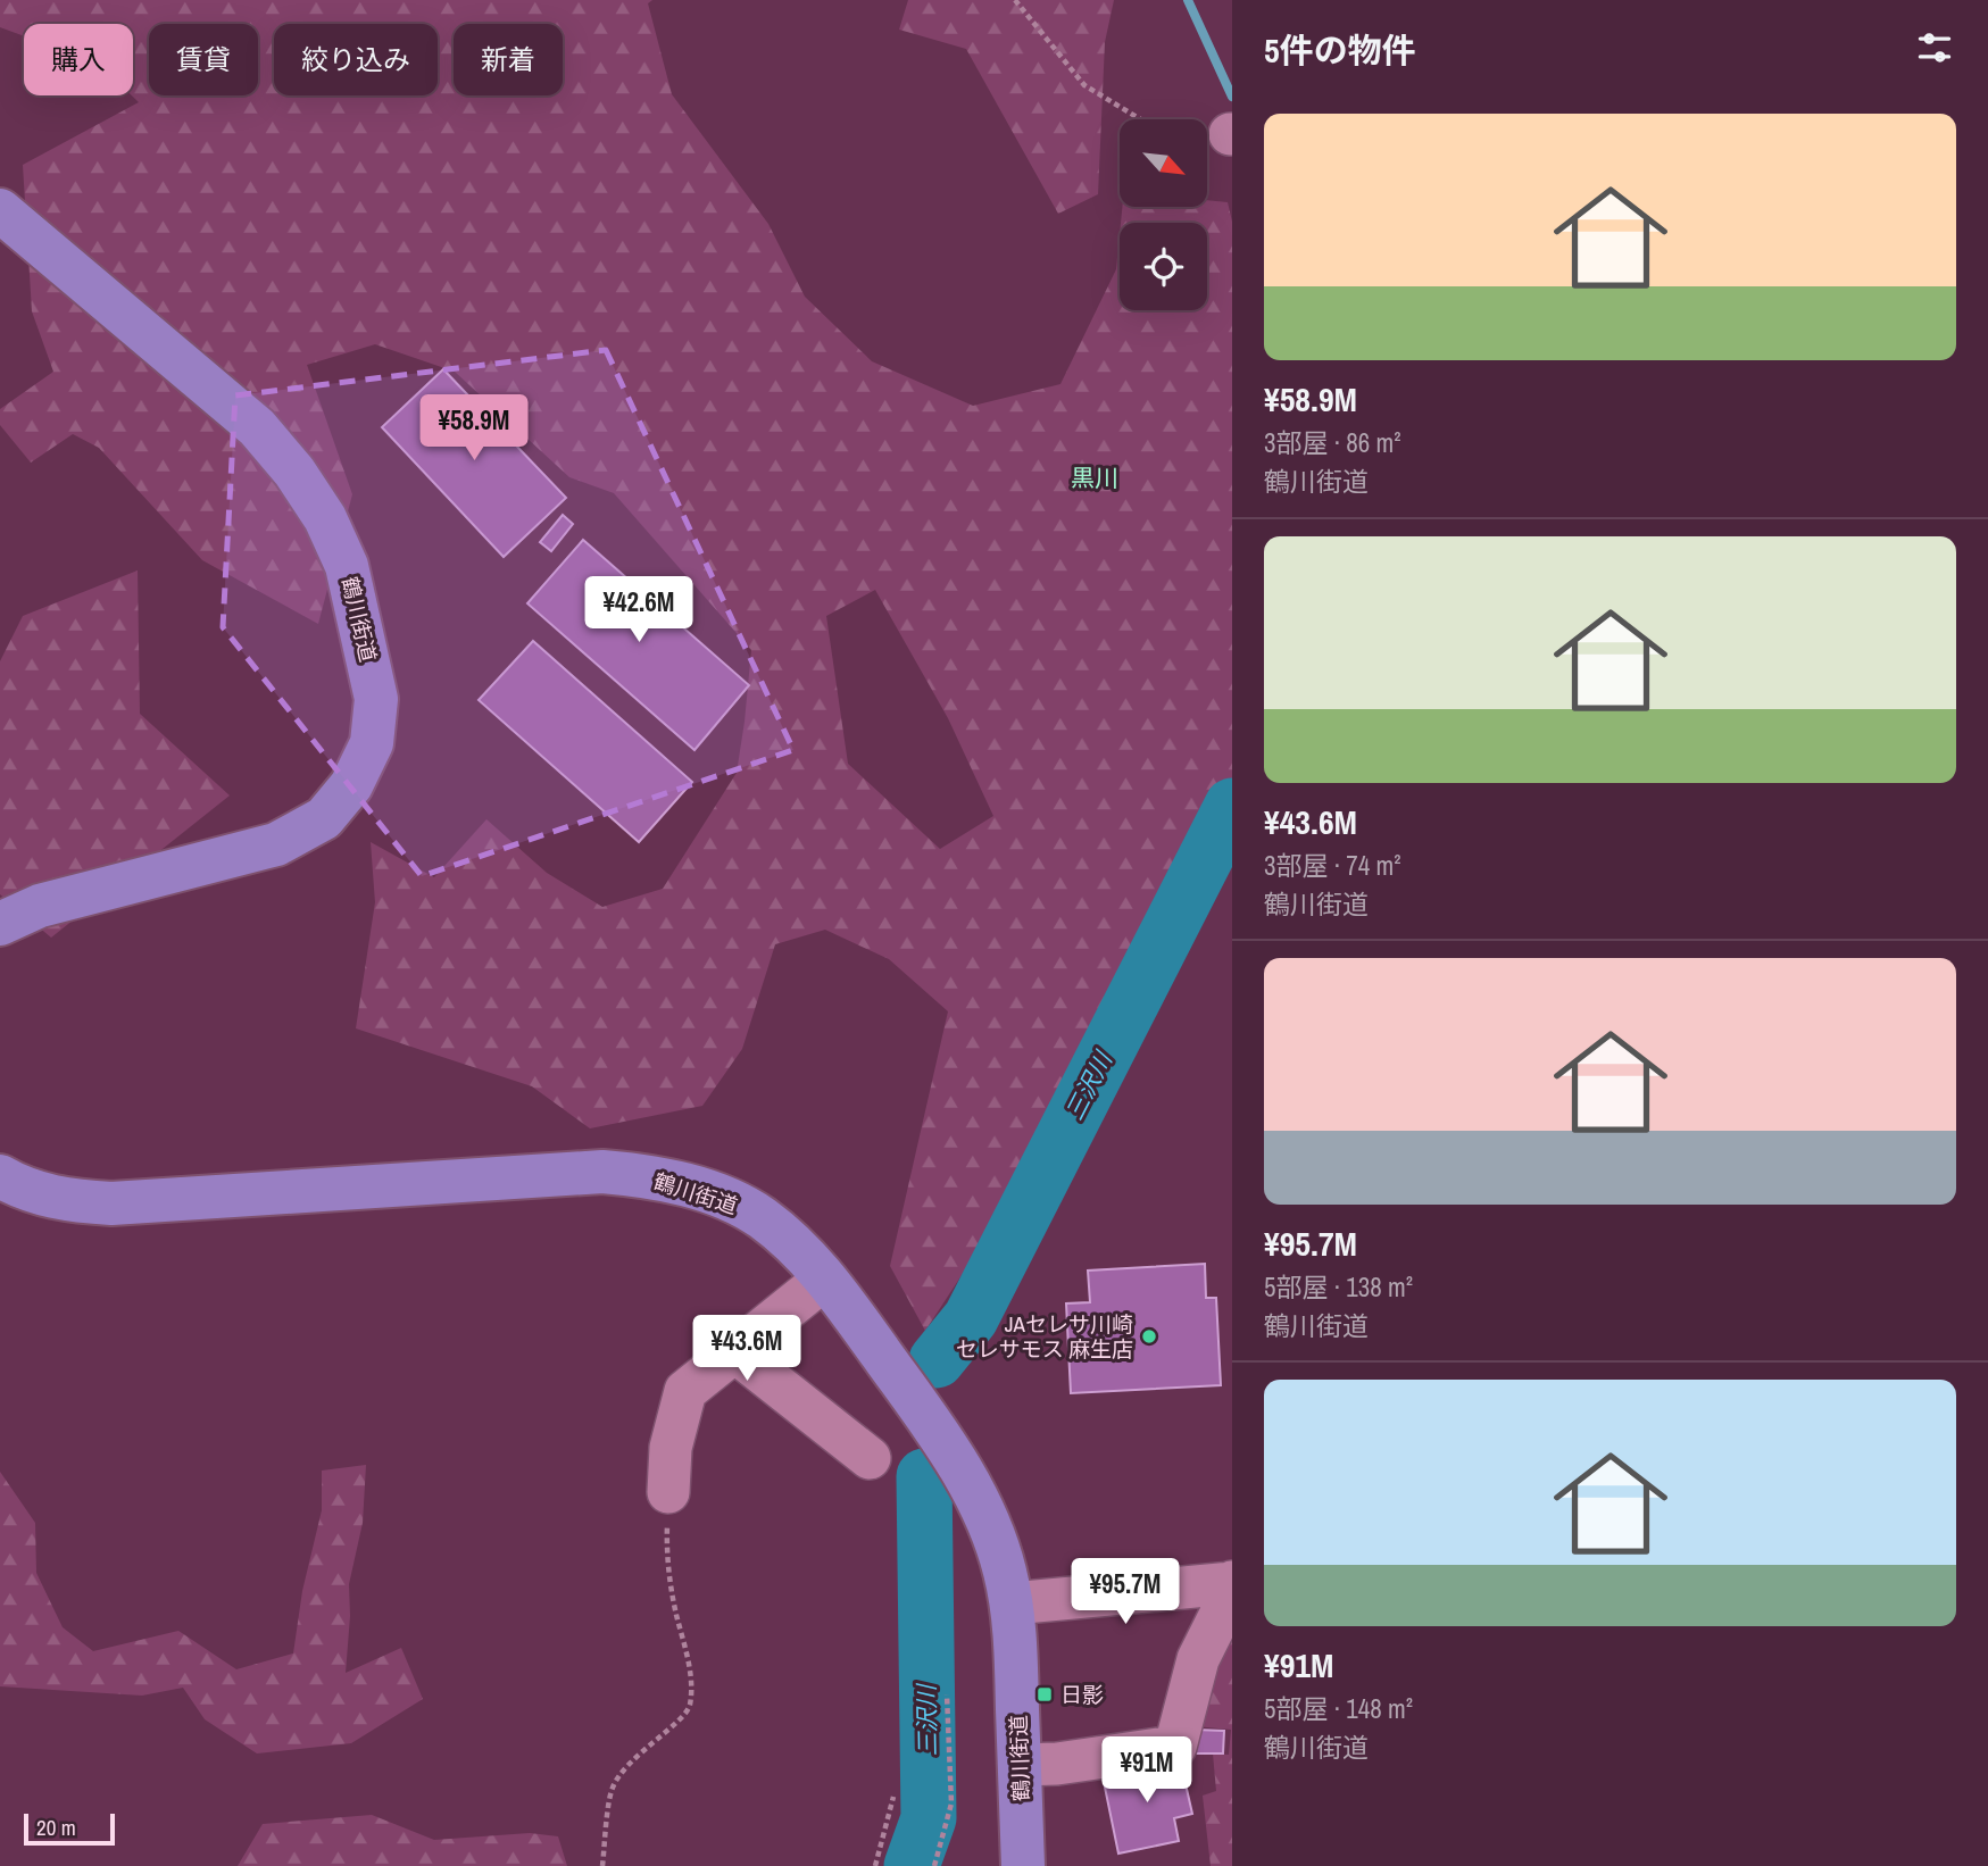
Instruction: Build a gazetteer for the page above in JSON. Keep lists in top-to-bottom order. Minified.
{"streets":{"main road":["鶴川街道"]},"districts":["黒川"],"water":["三沢川"],"places":{"other":["JAセレサ川崎 セレサモス 麻生店"],"transit":["日影"]},"scale_bar":"20 m","north":"bottom right","page":{"heading":"5件の物件","chip":["購入","賃貸","絞り込み","新着"],"list":[{"name":"¥58.9M","note":"3部屋 · 86 m² · 鶴川街道"},{"name":"¥43.6M","note":"3部屋 · 74 m² · 鶴川街道"},{"name":"¥95.7M","note":"5部屋 · 138 m² · 鶴川街道"},{"name":"¥91M","note":"5部屋 · 148 m² · 鶴川街道"}],"price":["¥58.9M","¥42.6M","¥43.6M","¥95.7M","¥91M"],"scale":"20 m"}}
